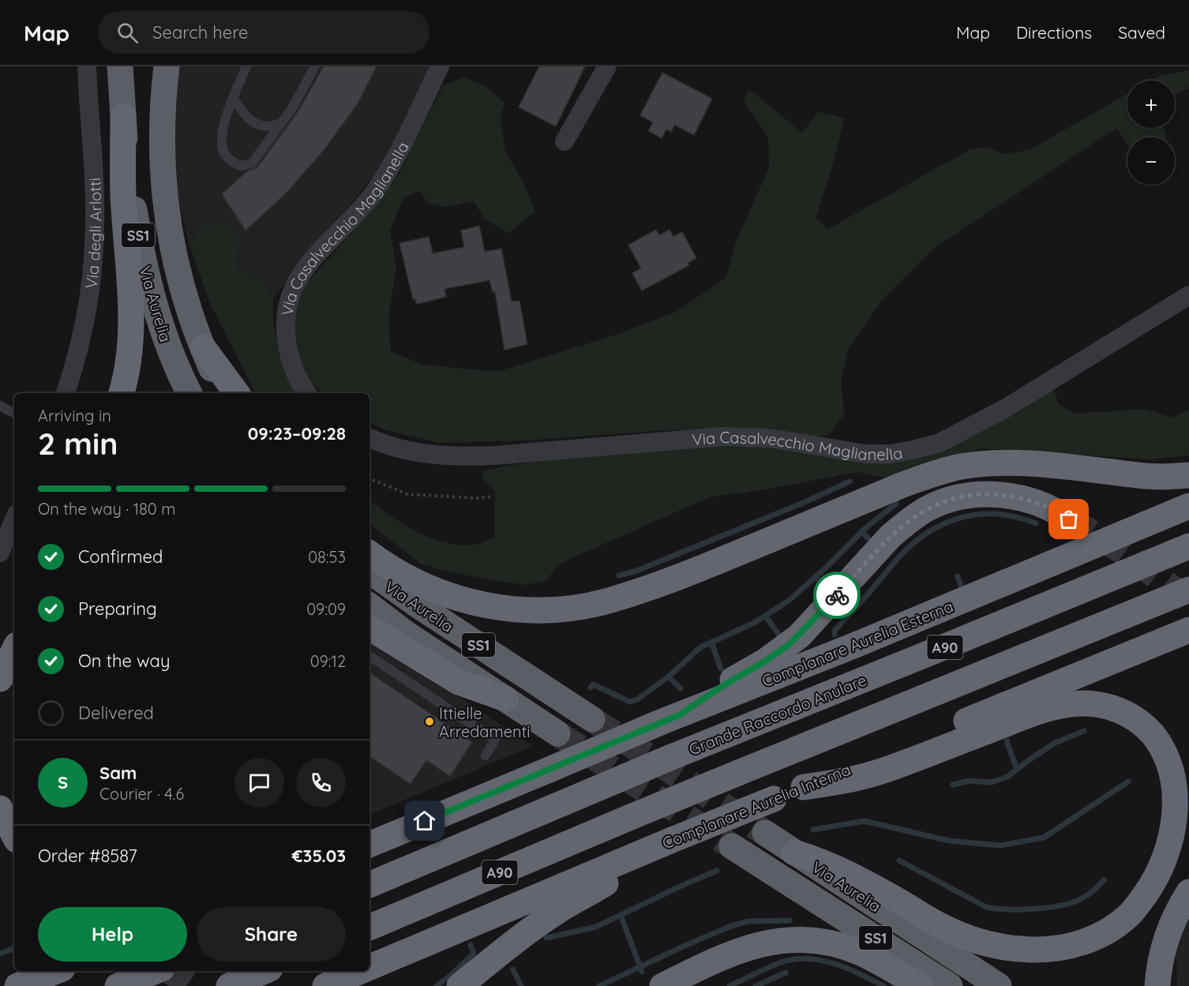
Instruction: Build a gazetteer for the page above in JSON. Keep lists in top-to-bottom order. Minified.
{"streets":{"highway":["SS1","Via Aurelia","Complanare Aurelia Esterna","A90","Grande Raccordo Anulare","Complanare Aurelia Interna"],"street":["Via Casalvecchio Maglianella","Via degli Arlotti"]},"places":["Ittielle Arredamenti"],"page":{"header":"Map","search":"Search here","nav":["Map","Directions","Saved"],"map_buttons":["+","−"],"heading":["2 min","Arriving in","09:23–09:28"],"panel":["Sam","Courier · 4.6","Order #8587","€35.03"],"bar":"On the way · 180 m","list":[["Confirmed","08:53"],["Preparing","09:09"],["On the way","09:12"],"Delivered"],"round":"S","buttons":["Help","Share"]}}
